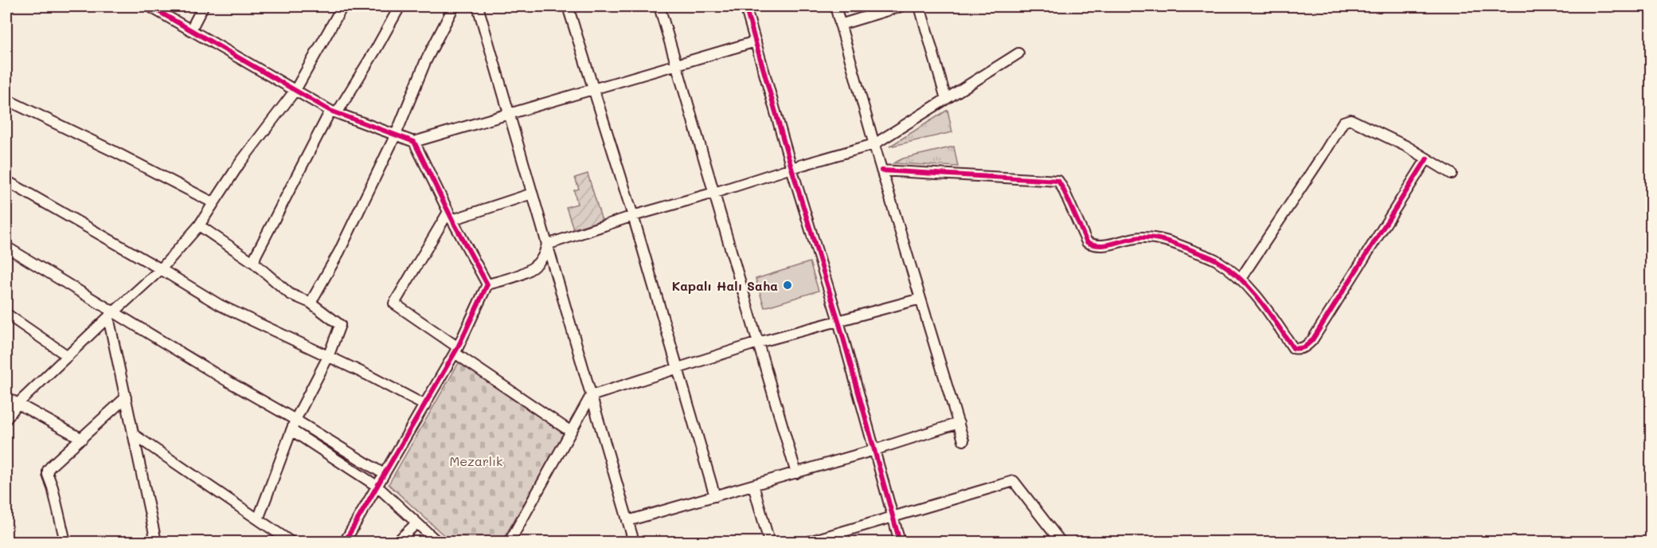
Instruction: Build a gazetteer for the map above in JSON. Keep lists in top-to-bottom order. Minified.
{"parks":["Mezarlık"],"places":["Kapalı Halı Saha"]}
